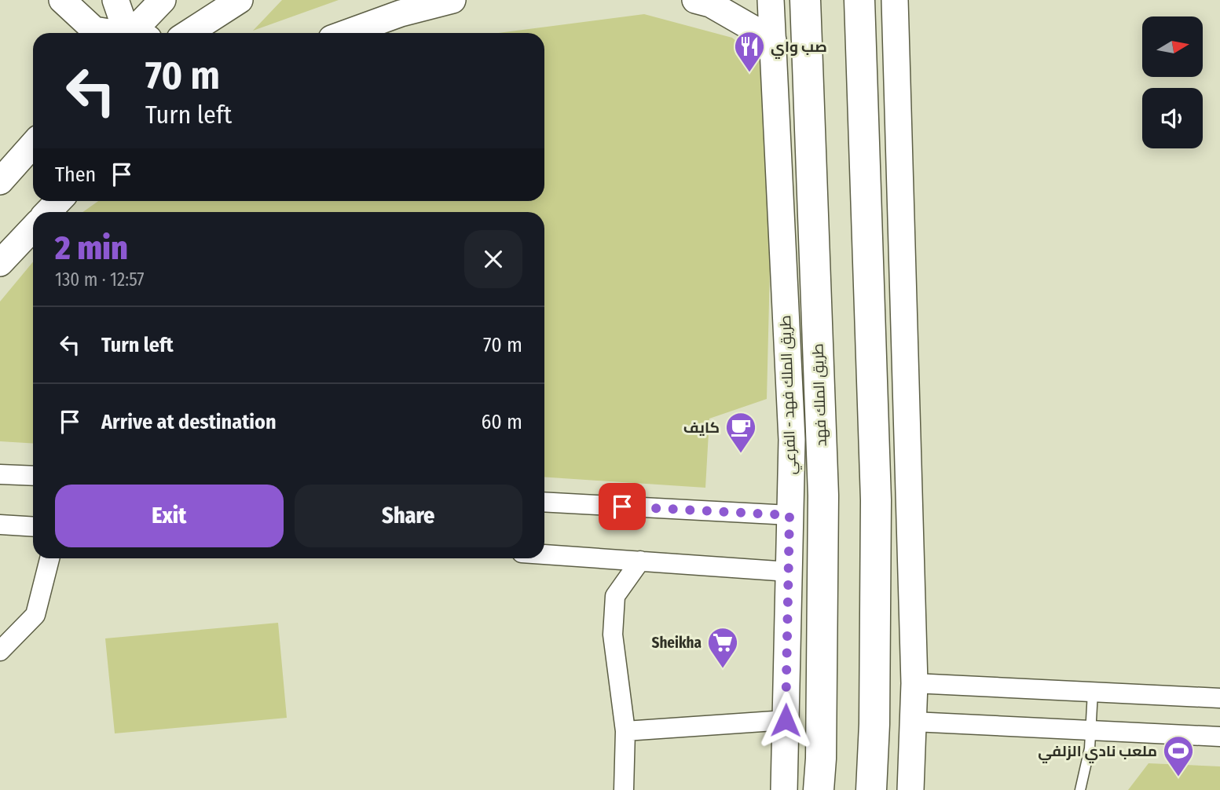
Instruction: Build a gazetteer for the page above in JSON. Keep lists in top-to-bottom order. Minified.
{"streets":{"highway":["طريق الملك فهد"],"main road":["طريق الملك فهد - الفرعي"]},"places":{"restaurant":["صب واي"],"cafe":["كايف"],"supermarket":["Sheikha"],"sports":["ملعب نادي الزلفي"]},"north":"right","page":{"turn":["70 m","Turn left"],"then":"Then","heading":["2 min","130 m · 12:57"],"list":[{"name":"Turn left","value":"70 m"},{"name":"Arrive at destination","value":"60 m"}],"buttons":["Exit","Share"]}}
